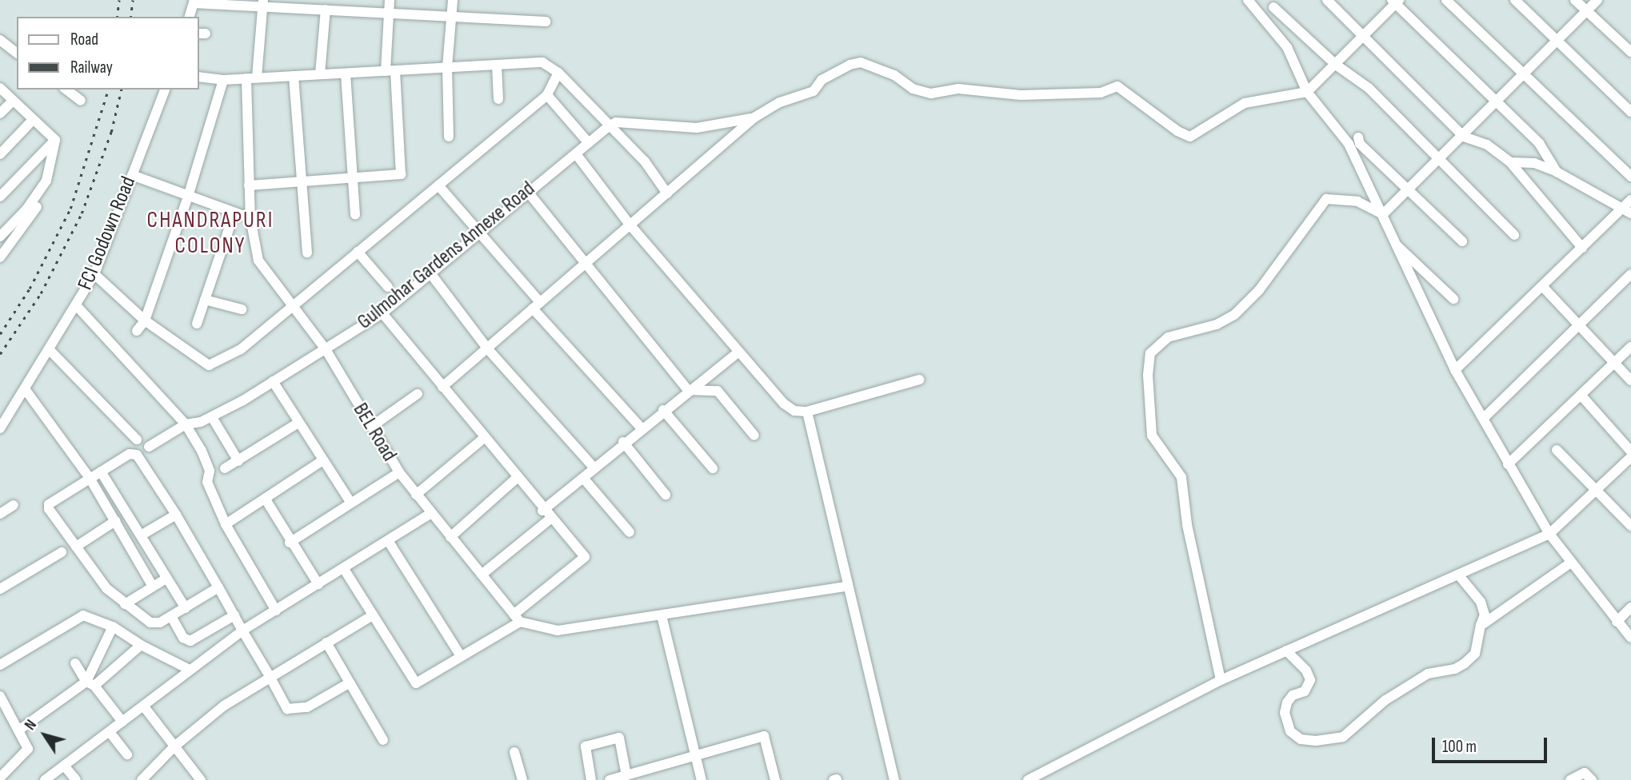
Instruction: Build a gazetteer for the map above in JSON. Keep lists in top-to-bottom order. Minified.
{"streets":{"street":["FCI Godown Road","Gulmohar Gardens Annexe Road","BEL Road"]},"crossings":[["Gulmohar Gardens Annexe Road","BEL Road"]],"districts":["CHANDRAPURI COLONY"],"legend":["Road","Railway"],"scale_bar":"100 m","north":"top left"}
